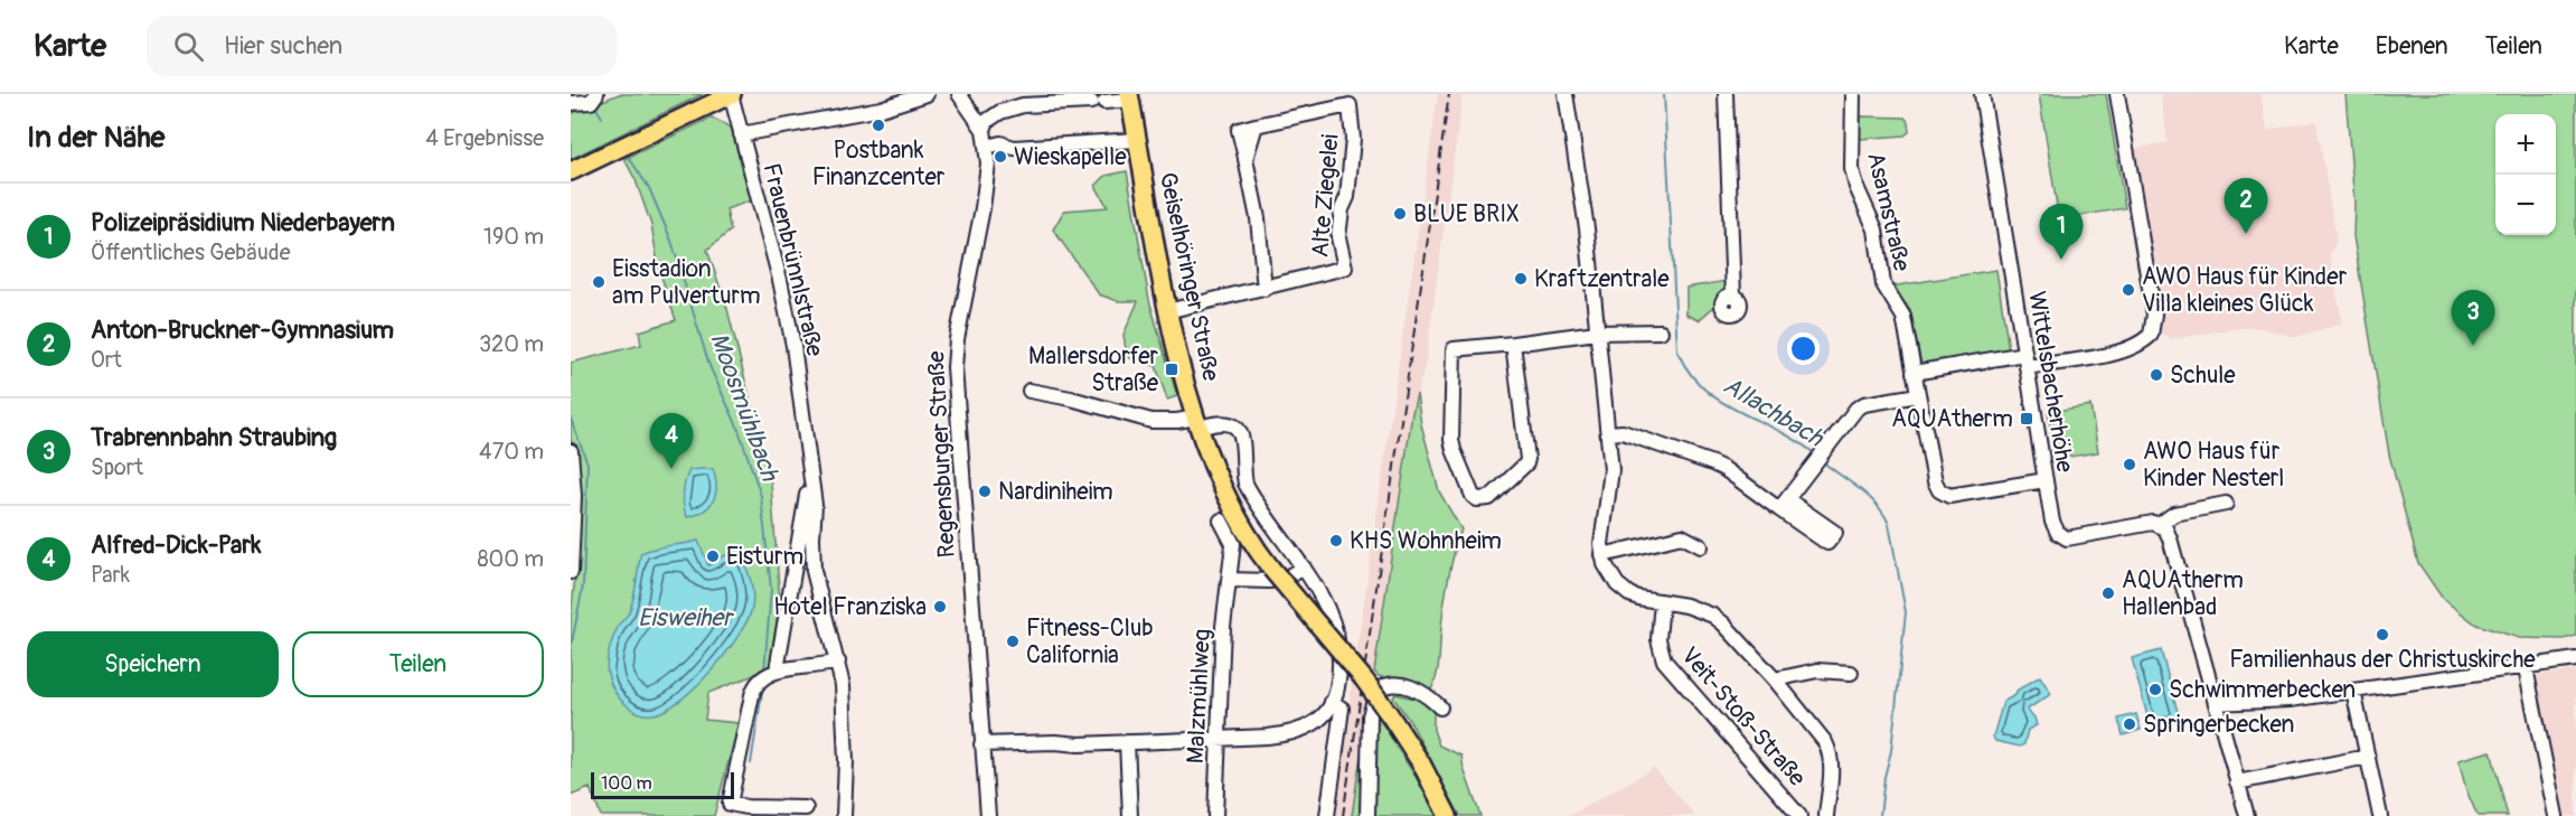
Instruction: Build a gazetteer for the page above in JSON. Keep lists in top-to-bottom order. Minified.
{"streets":{"main road":["Geiselhöringer Straße"],"street":["Alte Ziegelei","Asamstraße","Frauenbrünnlstraße","Wittelsbacherhöhe","Regensburger Straße","Malzmühlweg","Veit-Stoß-Straße"]},"crossings":[["Alte Ziegelei","Geiselhöringer Straße"],["Asamstraße","Wittelsbacherhöhe"]],"water":["Moosmühlbach","Allachbach","Eisweiher"],"places":{"other":["Postbank Finanzcenter","Wieskapelle","BLUE BRIX","Kraftzentrale","Eisstadion am Pulverturm","AWO Haus für Kinder Villa kleines Glück","Schule","AWO Haus für Kinder Nesterl","Nardiniheim","KHS Wohnheim","Eisturm","AQUAtherm Hallenbad","Hotel Franziska","Familienhaus der Christuskirche","Fitness-Club California","Schwimmerbecken","Springerbecken"],"transit":["Mallersdorfer Straße","AQUAtherm"]},"scale_bar":"100 m","page":{"header":"Karte","search":"Hier suchen","nav":["Karte","Ebenen","Teilen"],"heading":["In der Nähe","4 Ergebnisse"],"map_buttons":["+","−"],"pins":["2","1","3","4"],"list":[{"mark":"1","name":"Polizeipräsidium Niederbayern","note":"Öffentliches Gebäude","value":"190 m"},{"mark":"2","name":"Anton-Bruckner-Gymnasium","note":"Ort","value":"320 m"},{"mark":"3","name":"Trabrennbahn Straubing","note":"Sport","value":"470 m"},{"mark":"4","name":"Alfred-Dick-Park","note":"Park","value":"800 m"}],"buttons":["Speichern","Teilen"],"scale":"100 m"}}
